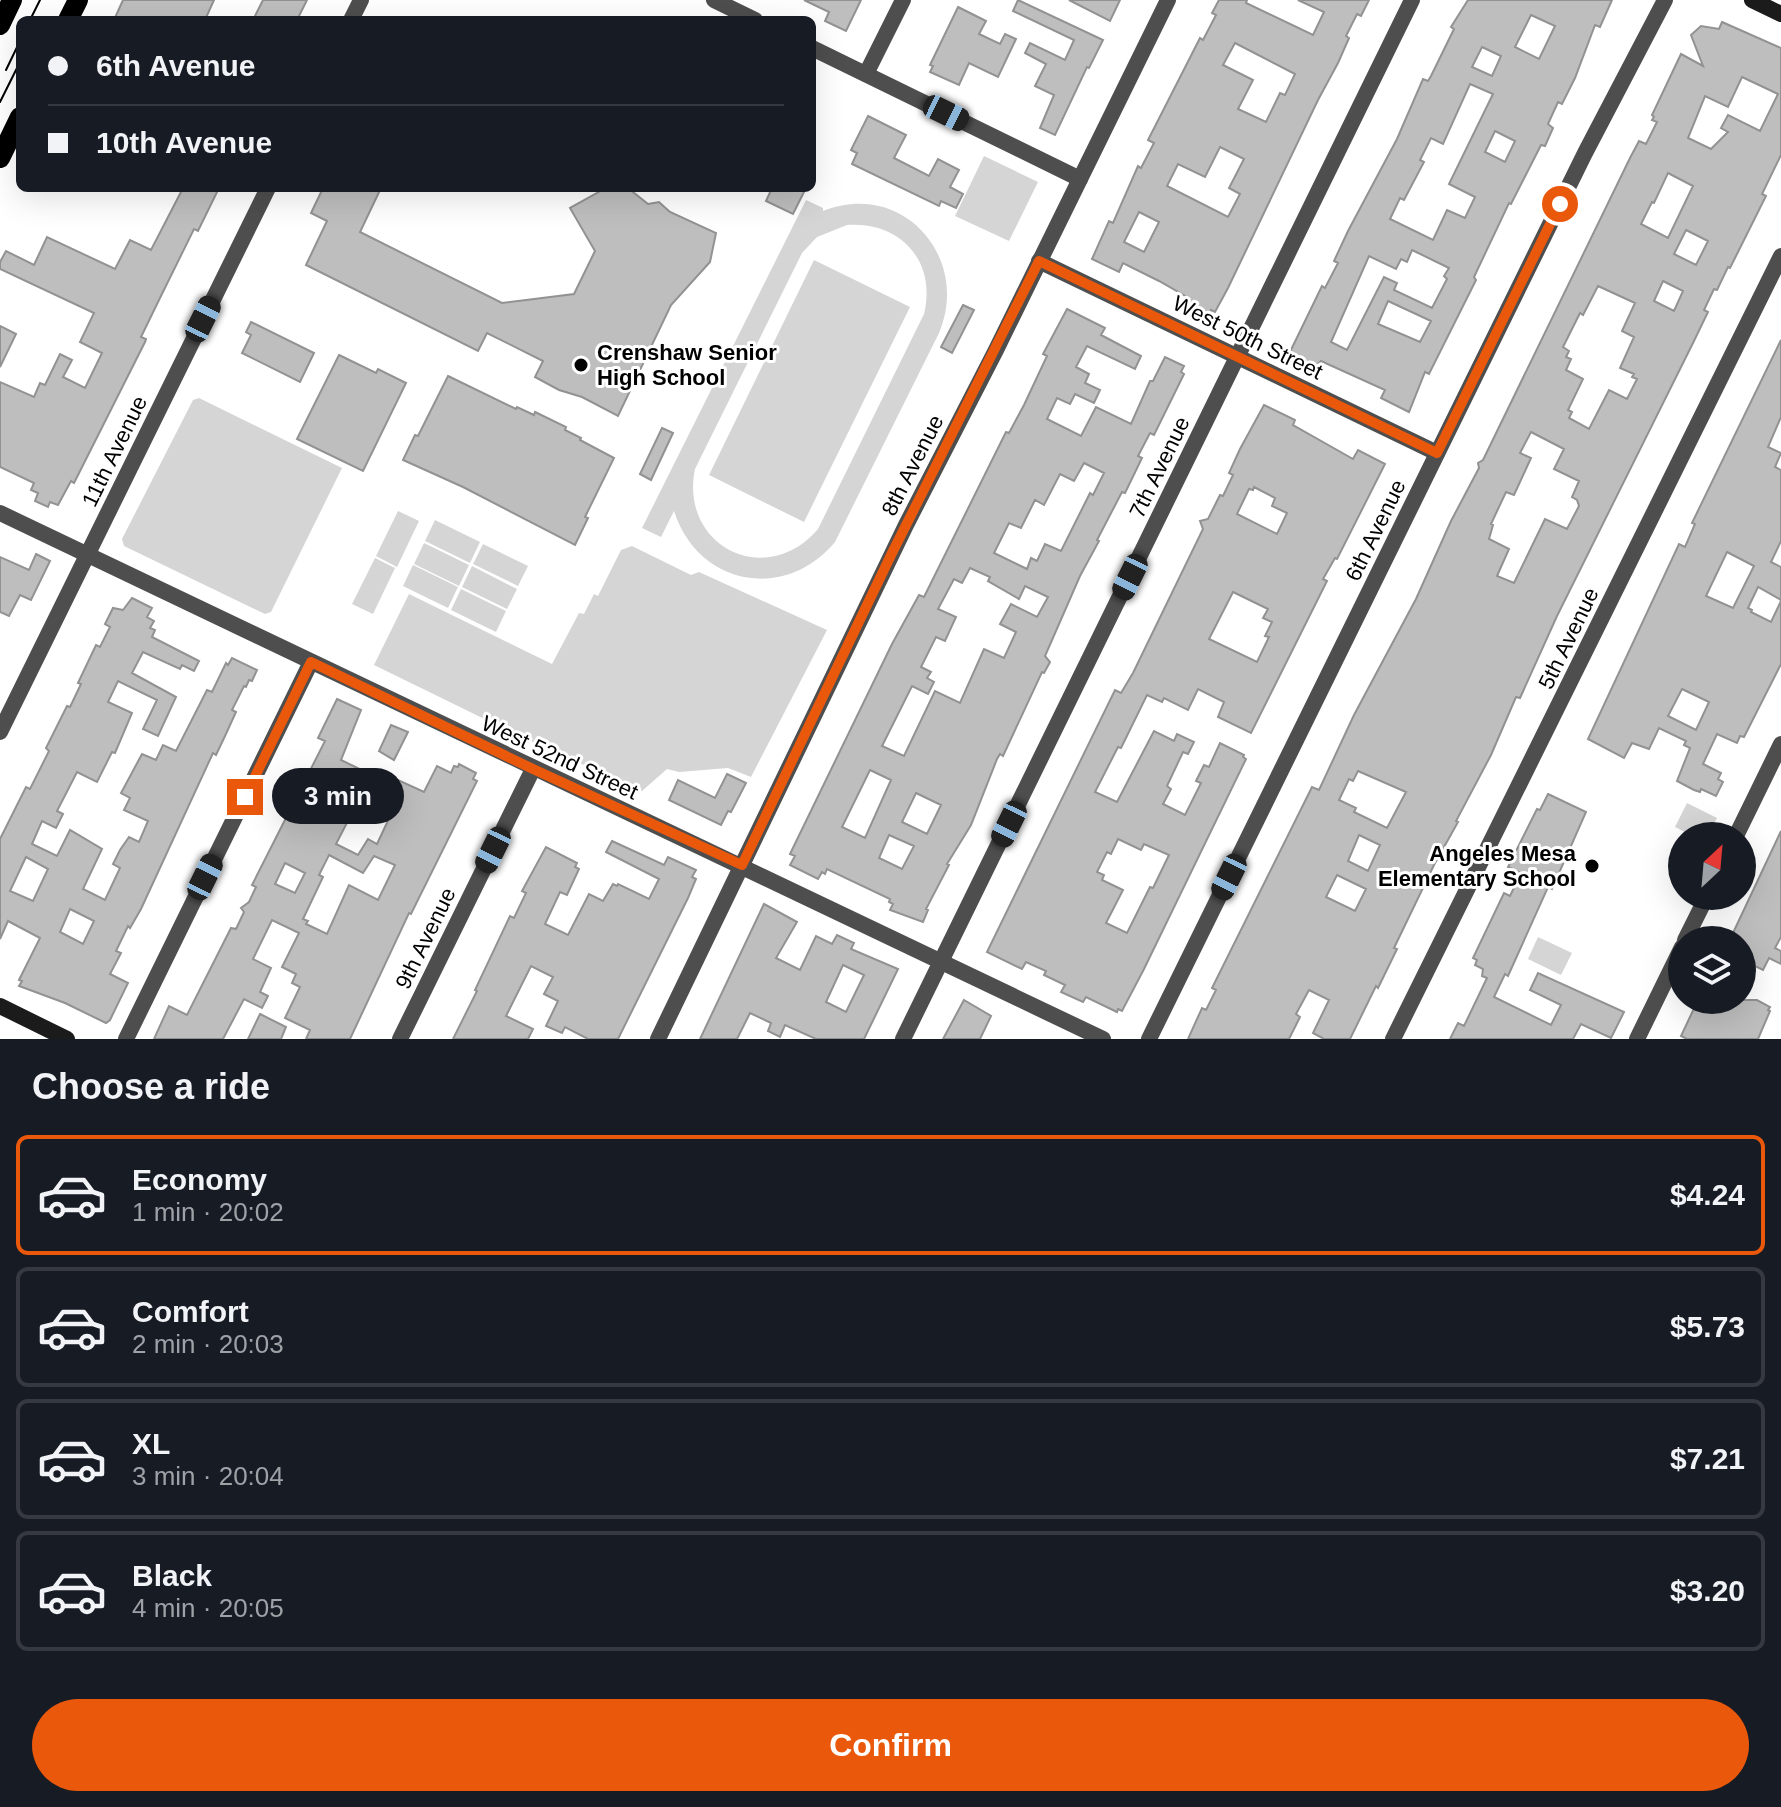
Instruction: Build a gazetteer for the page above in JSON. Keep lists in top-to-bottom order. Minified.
{"streets":{"street":["West 50th Street","11th Avenue","8th Avenue","7th Avenue","6th Avenue","5th Avenue","West 52nd Street","9th Avenue"]},"crossings":[["West 50th Street","8th Avenue"],["West 50th Street","7th Avenue"],["West 50th Street","6th Avenue"],["11th Avenue","West 52nd Street"],["8th Avenue","West 52nd Street"],["7th Avenue","West 52nd Street"],["West 52nd Street","9th Avenue"]],"places":["Crenshaw Senior High School","Angeles Mesa Elementary School"],"north":"top right","page":{"banner":["6th Avenue","10th Avenue"],"bubble":"3 min","heading":"Choose a ride","list":[{"name":"Economy","note":"1 min · 20:02","value":"$4.24"},{"name":"Comfort","note":"2 min · 20:03","value":"$5.73"},{"name":"XL","note":"3 min · 20:04","value":"$7.21"},{"name":"Black","note":"4 min · 20:05","value":"$3.20"}],"buttons":"Confirm"}}
